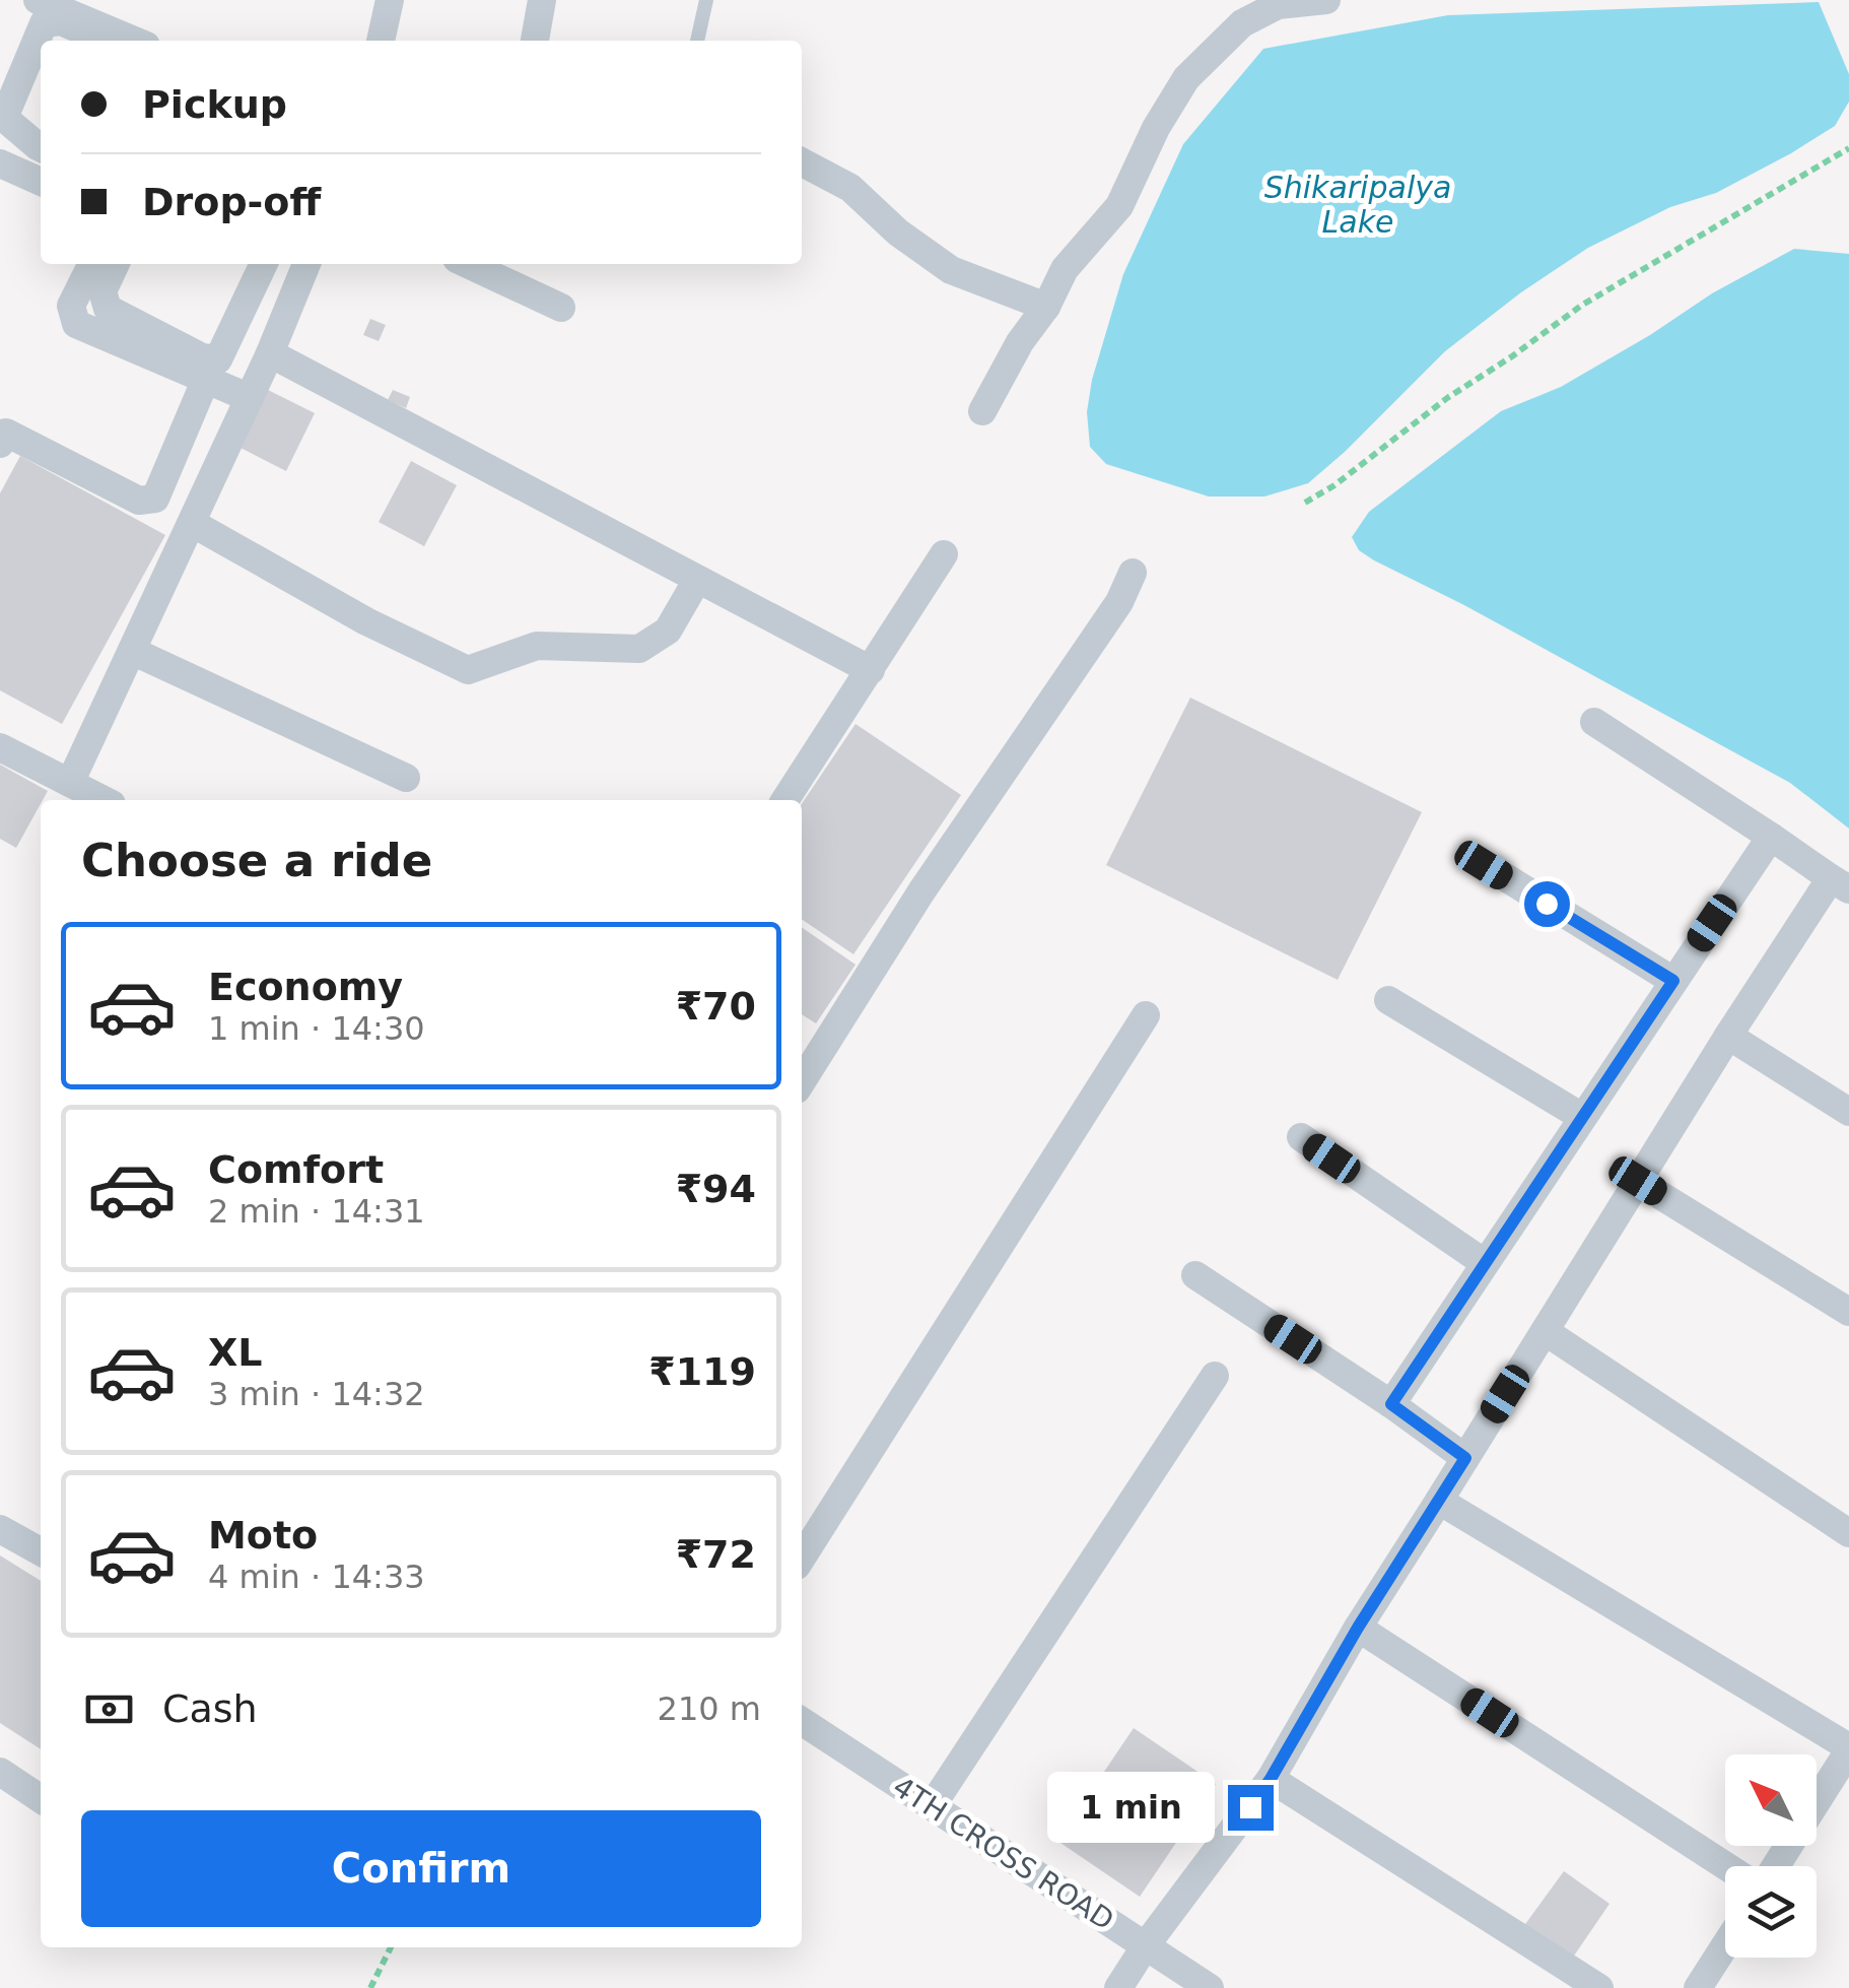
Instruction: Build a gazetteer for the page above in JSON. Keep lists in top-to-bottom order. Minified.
{"streets":{"street":["4TH CROSS ROAD"]},"water":["Shikaripalya Lake"],"north":"top left","page":{"banner":["Pickup","Drop-off"],"heading":"Choose a ride","list":[{"name":"Economy","note":"1 min · 14:30","value":"₹70"},{"name":"Comfort","note":"2 min · 14:31","value":"₹94"},{"name":"XL","note":"3 min · 14:32","value":"₹119"},{"name":"Moto","note":"4 min · 14:33","value":"₹72"}],"pay":["Cash","210 m"],"bubble":"1 min","buttons":"Confirm"}}
